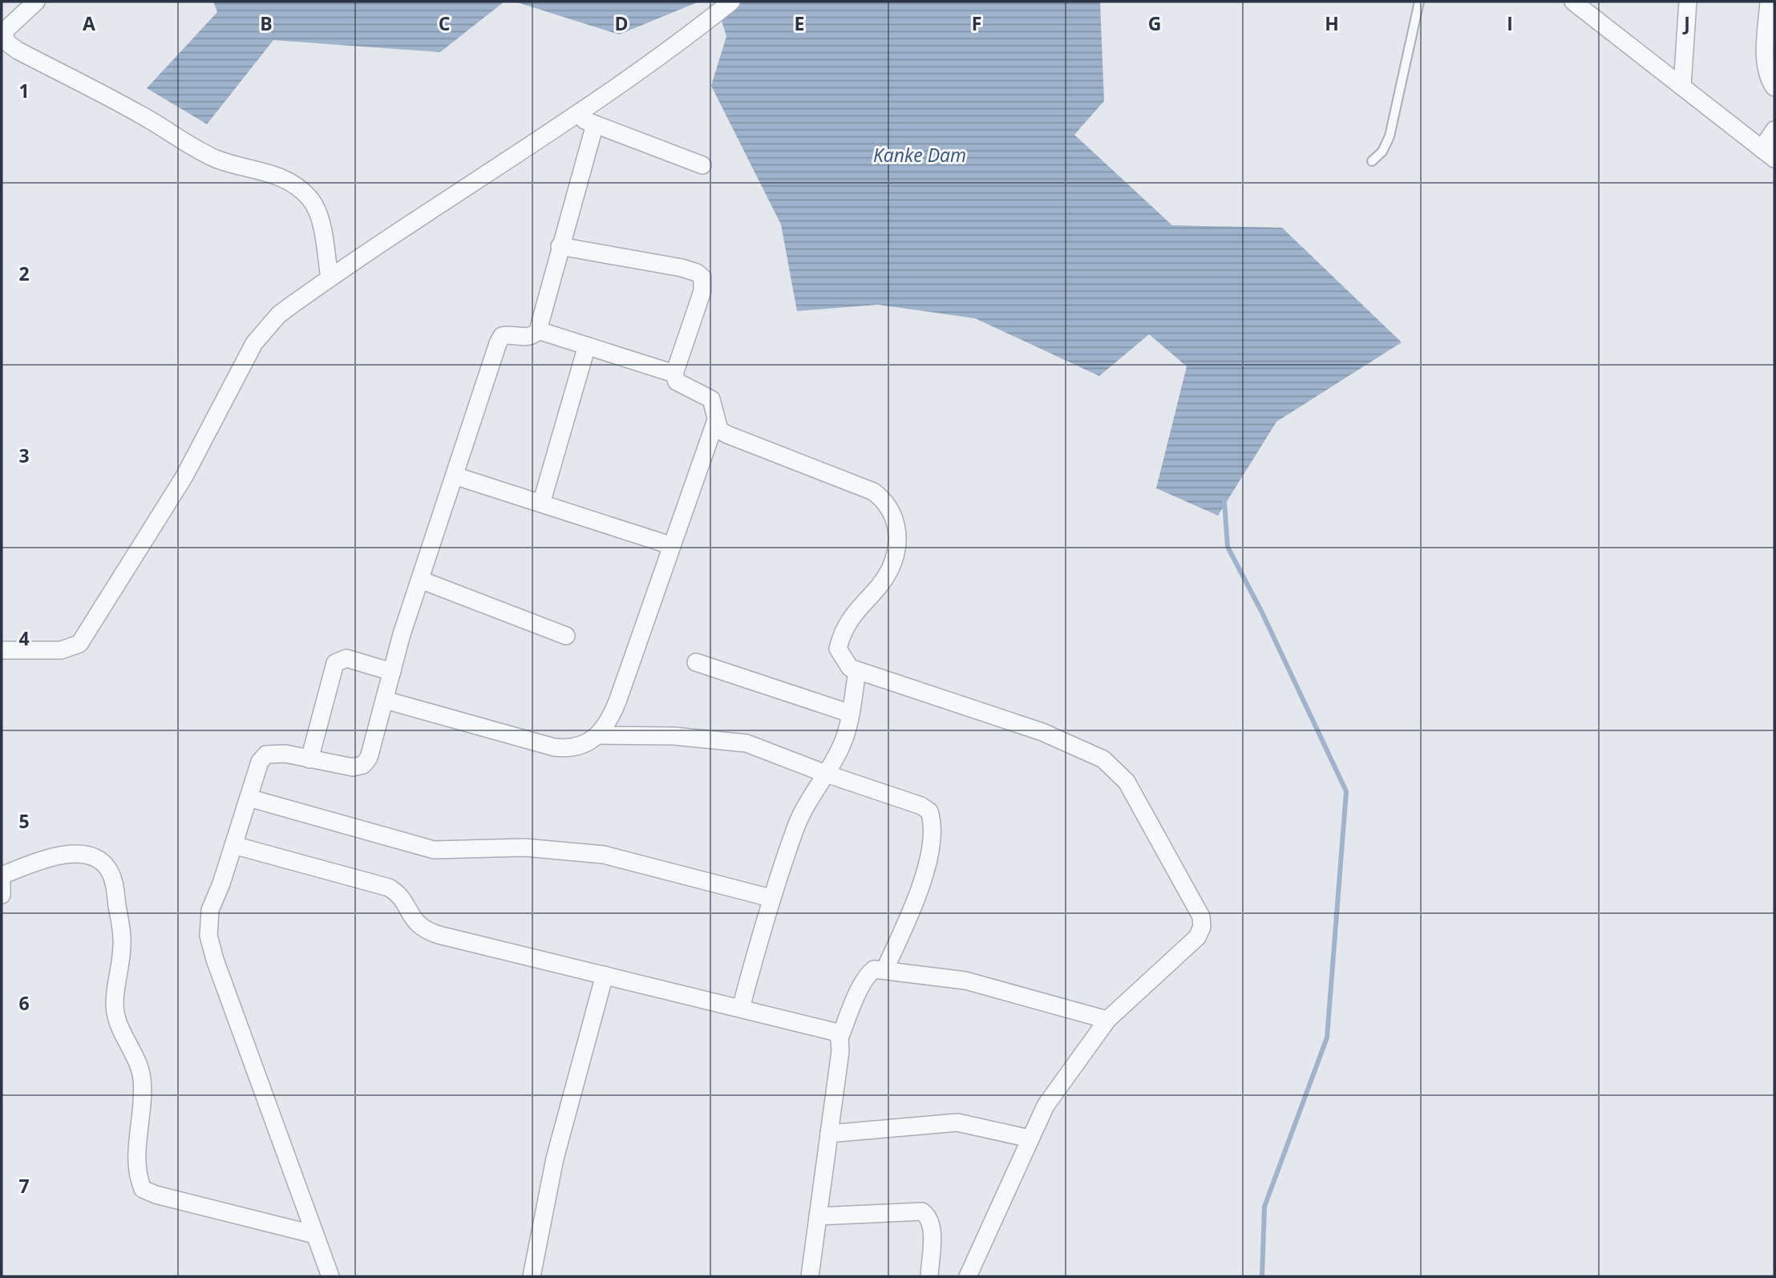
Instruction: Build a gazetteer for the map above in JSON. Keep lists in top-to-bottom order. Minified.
{"water":["Kanke Dam"],"grid":{"columns":["A","B","C","D","E","F","G","H","I","J"],"rows":["1","2","3","4","5","6","7"]}}
